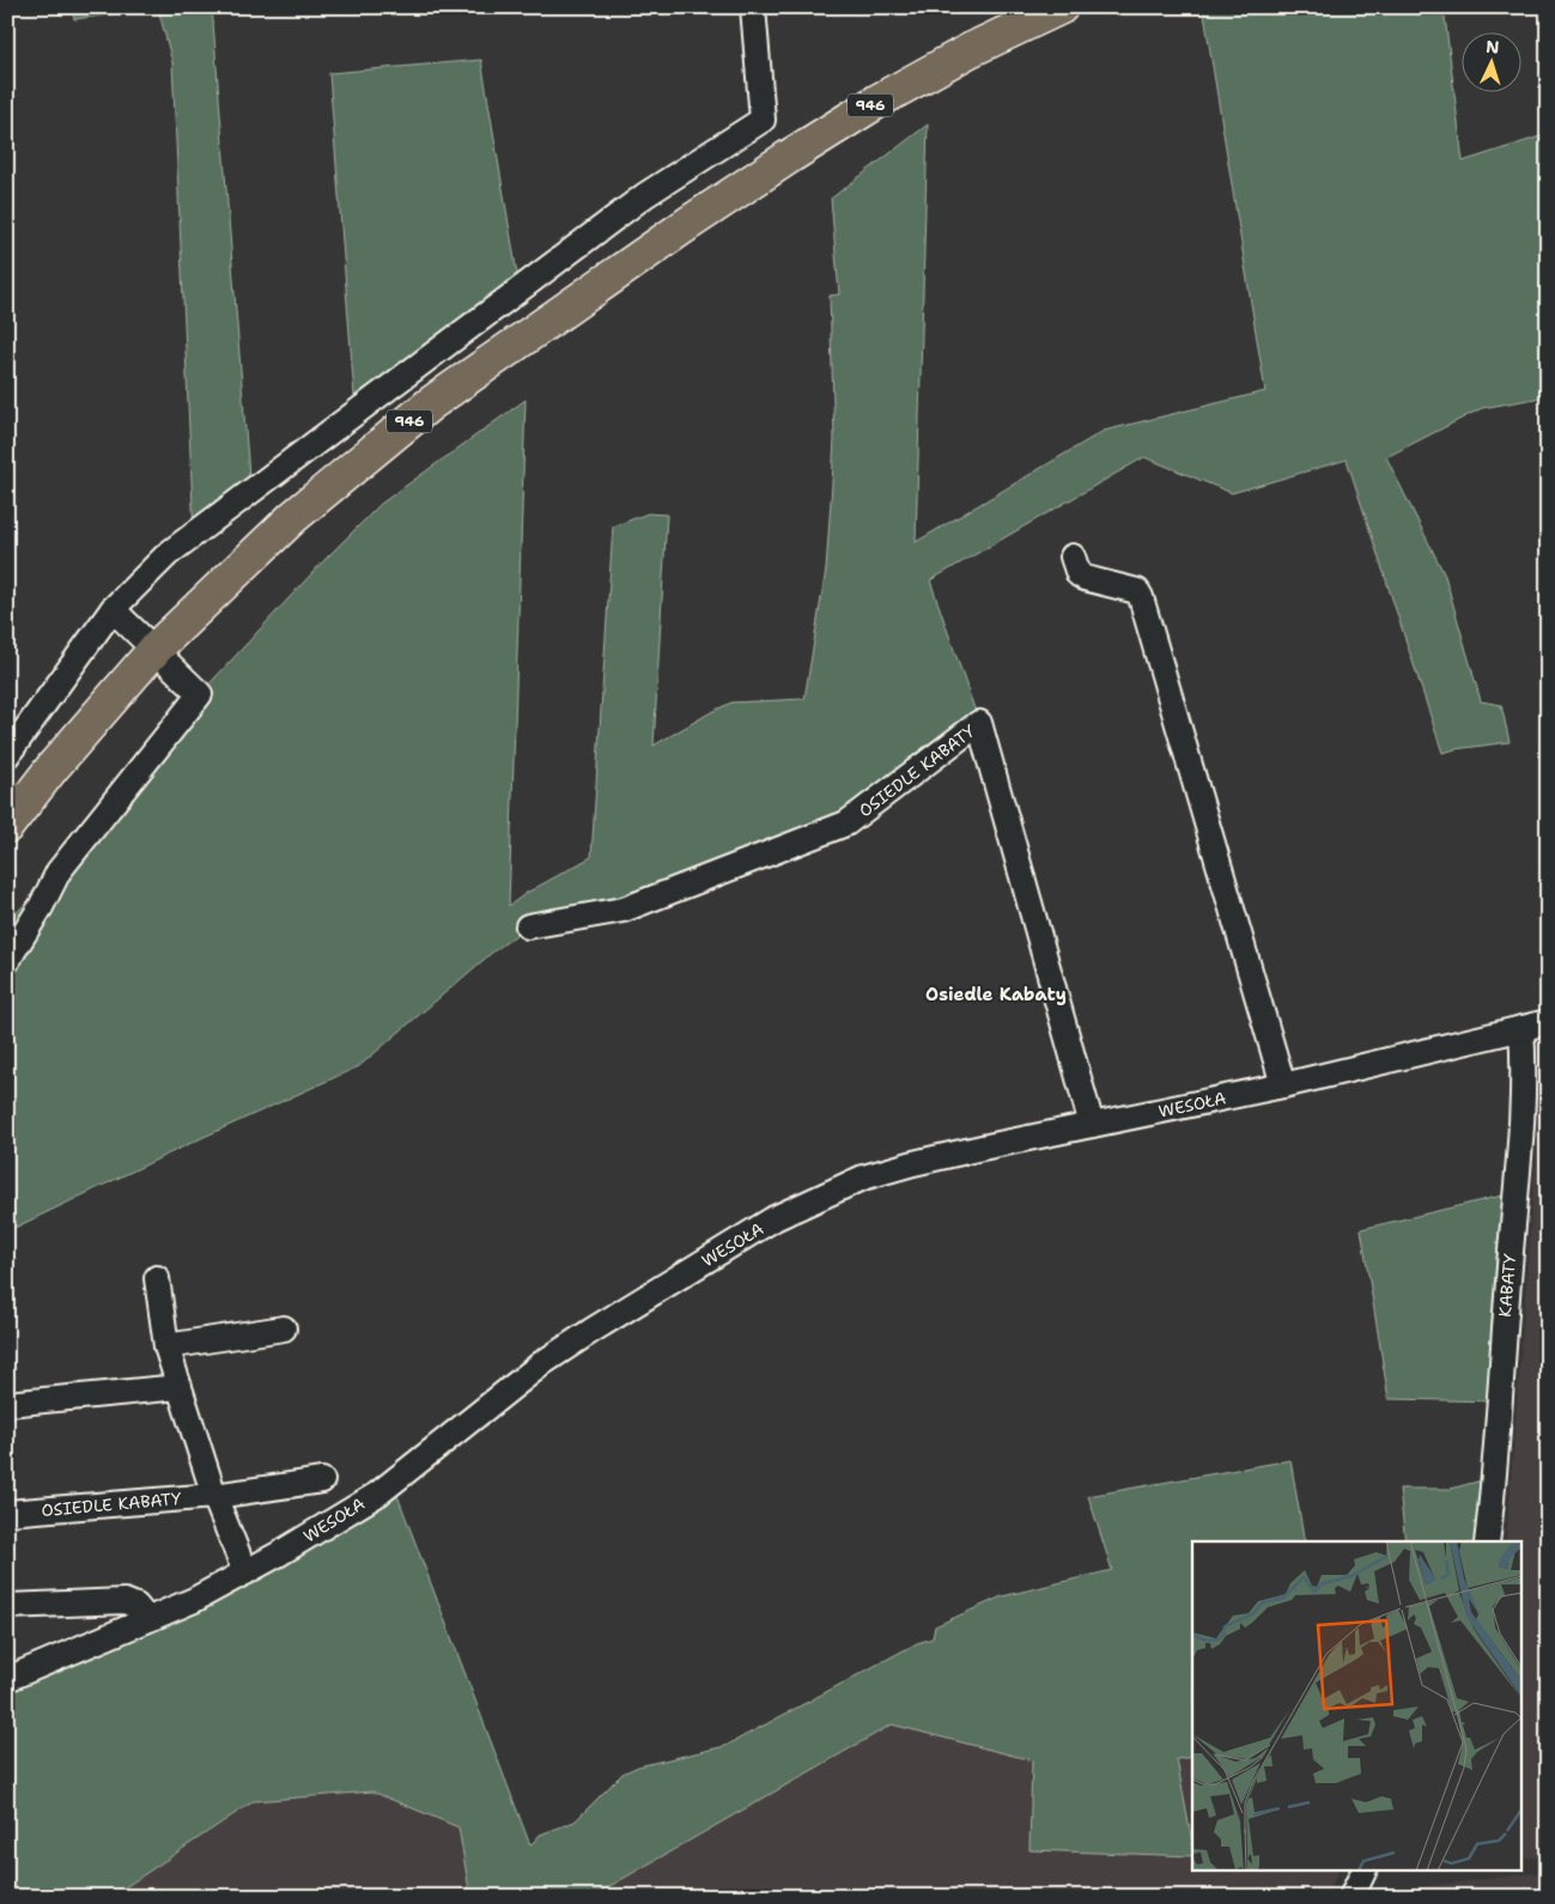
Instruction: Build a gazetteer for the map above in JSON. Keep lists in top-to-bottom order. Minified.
{"streets":{"main road":["946"],"street":["OSIEDLE KABATY","WESOŁA","KABATY"]},"crossings":[["OSIEDLE KABATY","WESOŁA"],["WESOŁA","KABATY"]],"districts":["Osiedle Kabaty"],"north":"top"}
